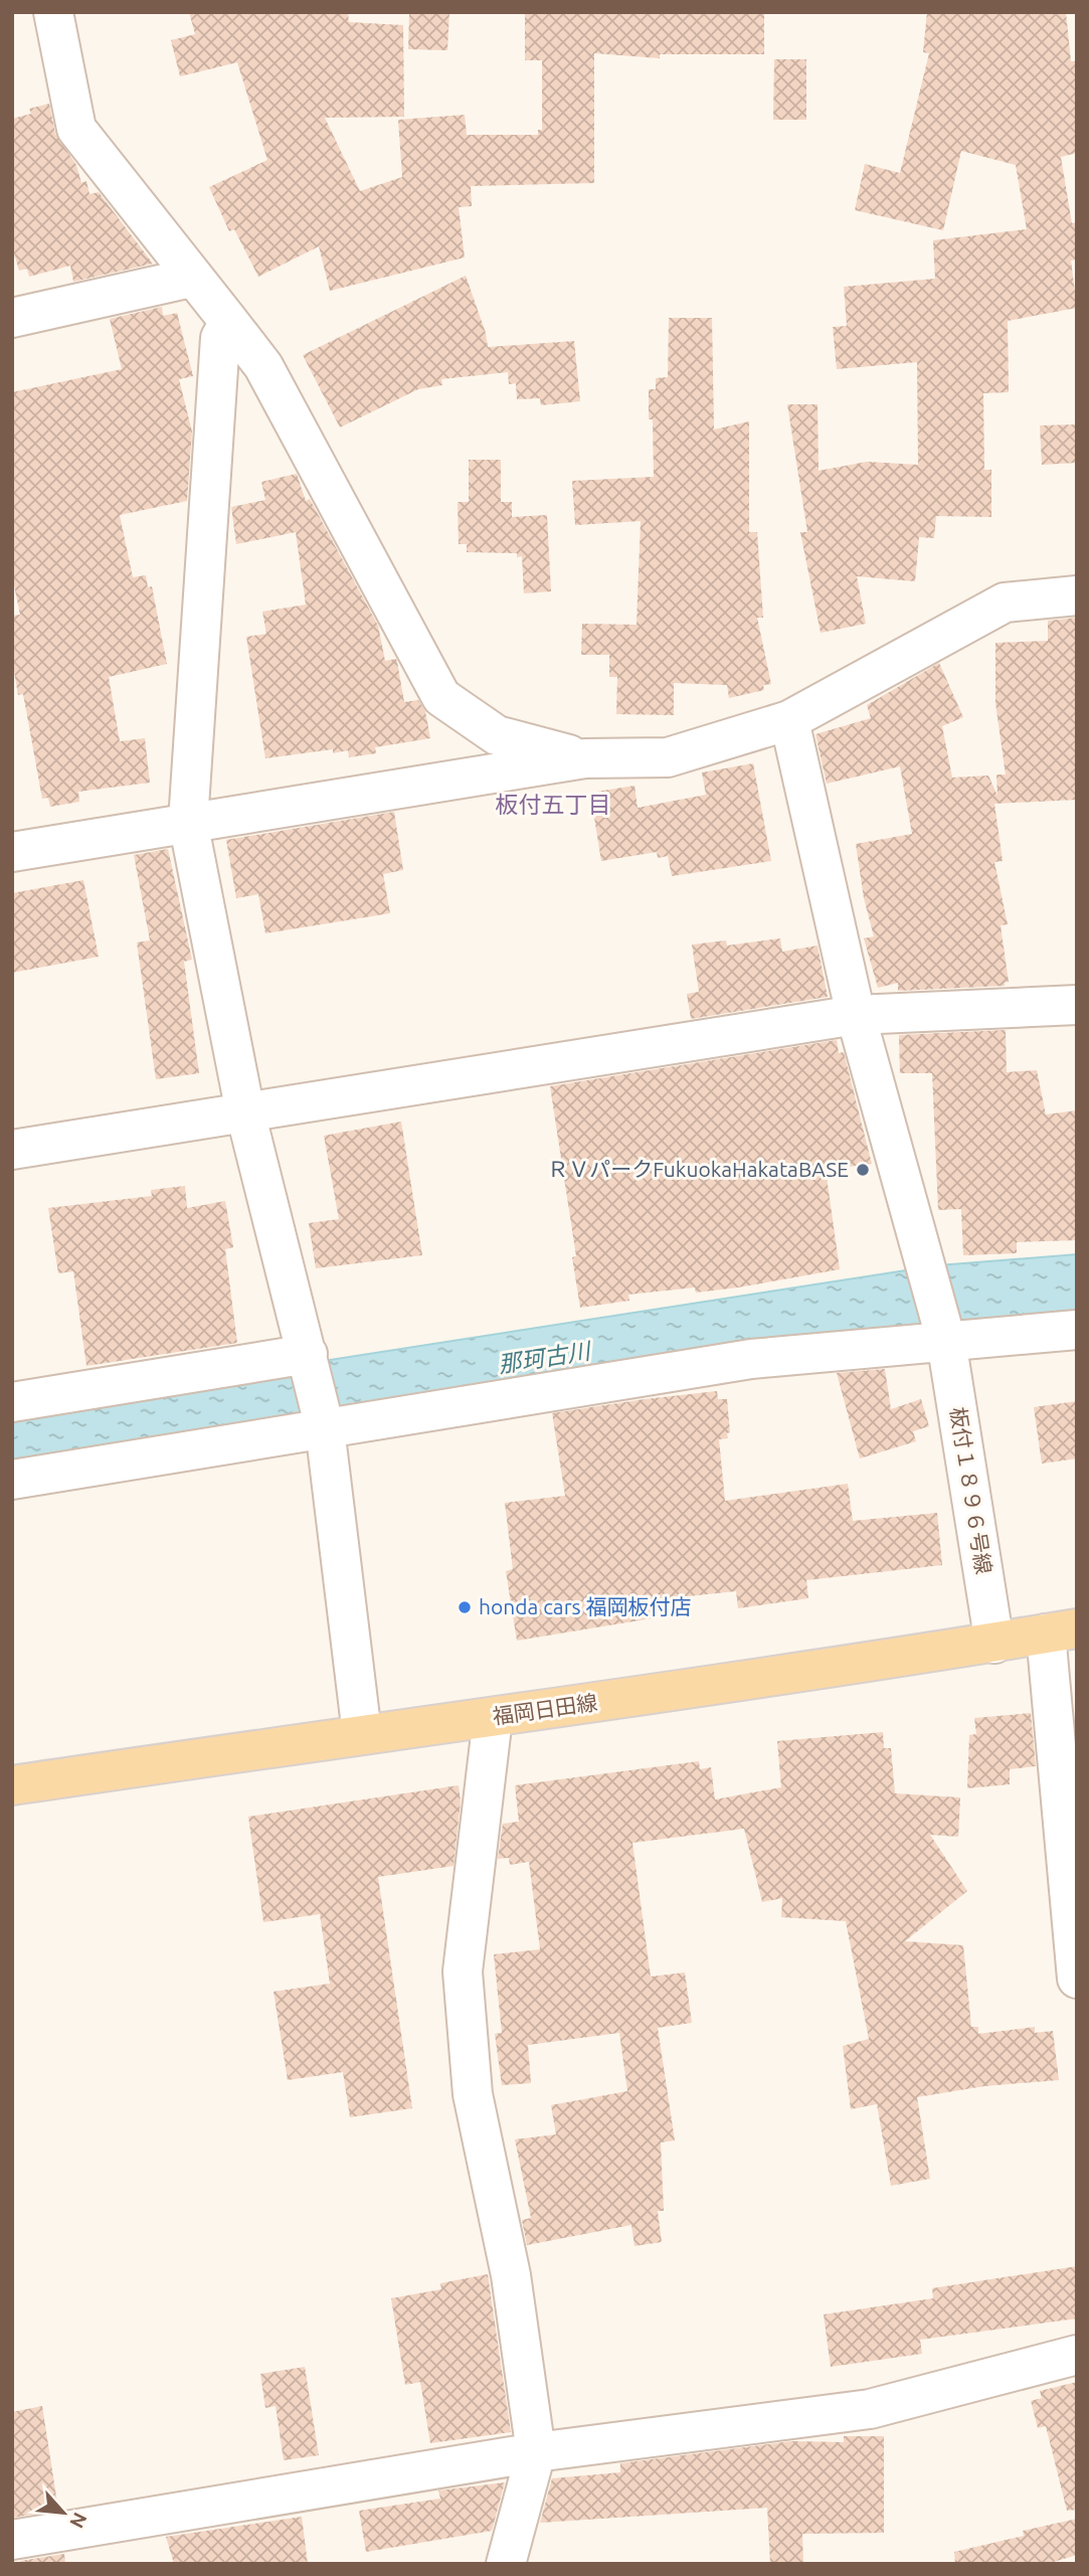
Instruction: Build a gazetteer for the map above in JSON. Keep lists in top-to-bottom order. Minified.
{"streets":{"main road":["福岡日田線"],"street":["板付１８９６号線"]},"crossings":[["板付１８９６号線","福岡日田線"]],"districts":["板付五丁目"],"water":["那珂古川"],"places":["ＲＶパークFukuokaHakataBASE","honda cars 福岡板付店"],"north":"bottom right"}
